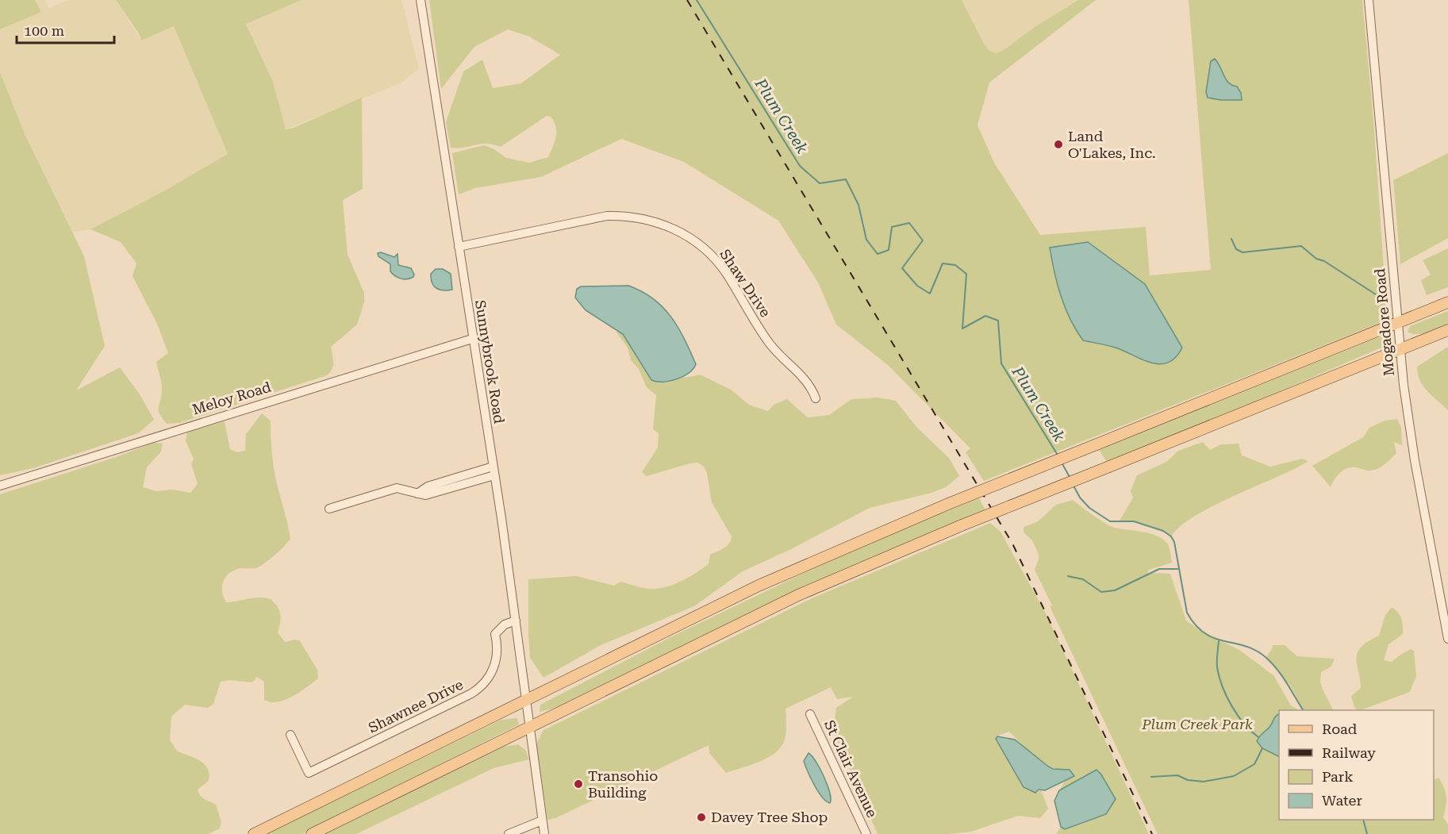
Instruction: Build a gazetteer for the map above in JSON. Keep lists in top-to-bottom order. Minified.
{"streets":{"street":["Shaw Drive","Mogadore Road","Sunnybrook Road","Meloy Road","Shawnee Drive","St Clair Avenue"]},"crossings":[["Shaw Drive","Sunnybrook Road"],["Sunnybrook Road","Meloy Road"],["Sunnybrook Road","Shawnee Drive"]],"water":["Plum Creek"],"parks":["Plum Creek Park"],"places":["Land O'Lakes, Inc.","Transohio Building","Davey Tree Shop"],"legend":["Road","Railway","Park","Water"],"scale_bar":"100 m"}
